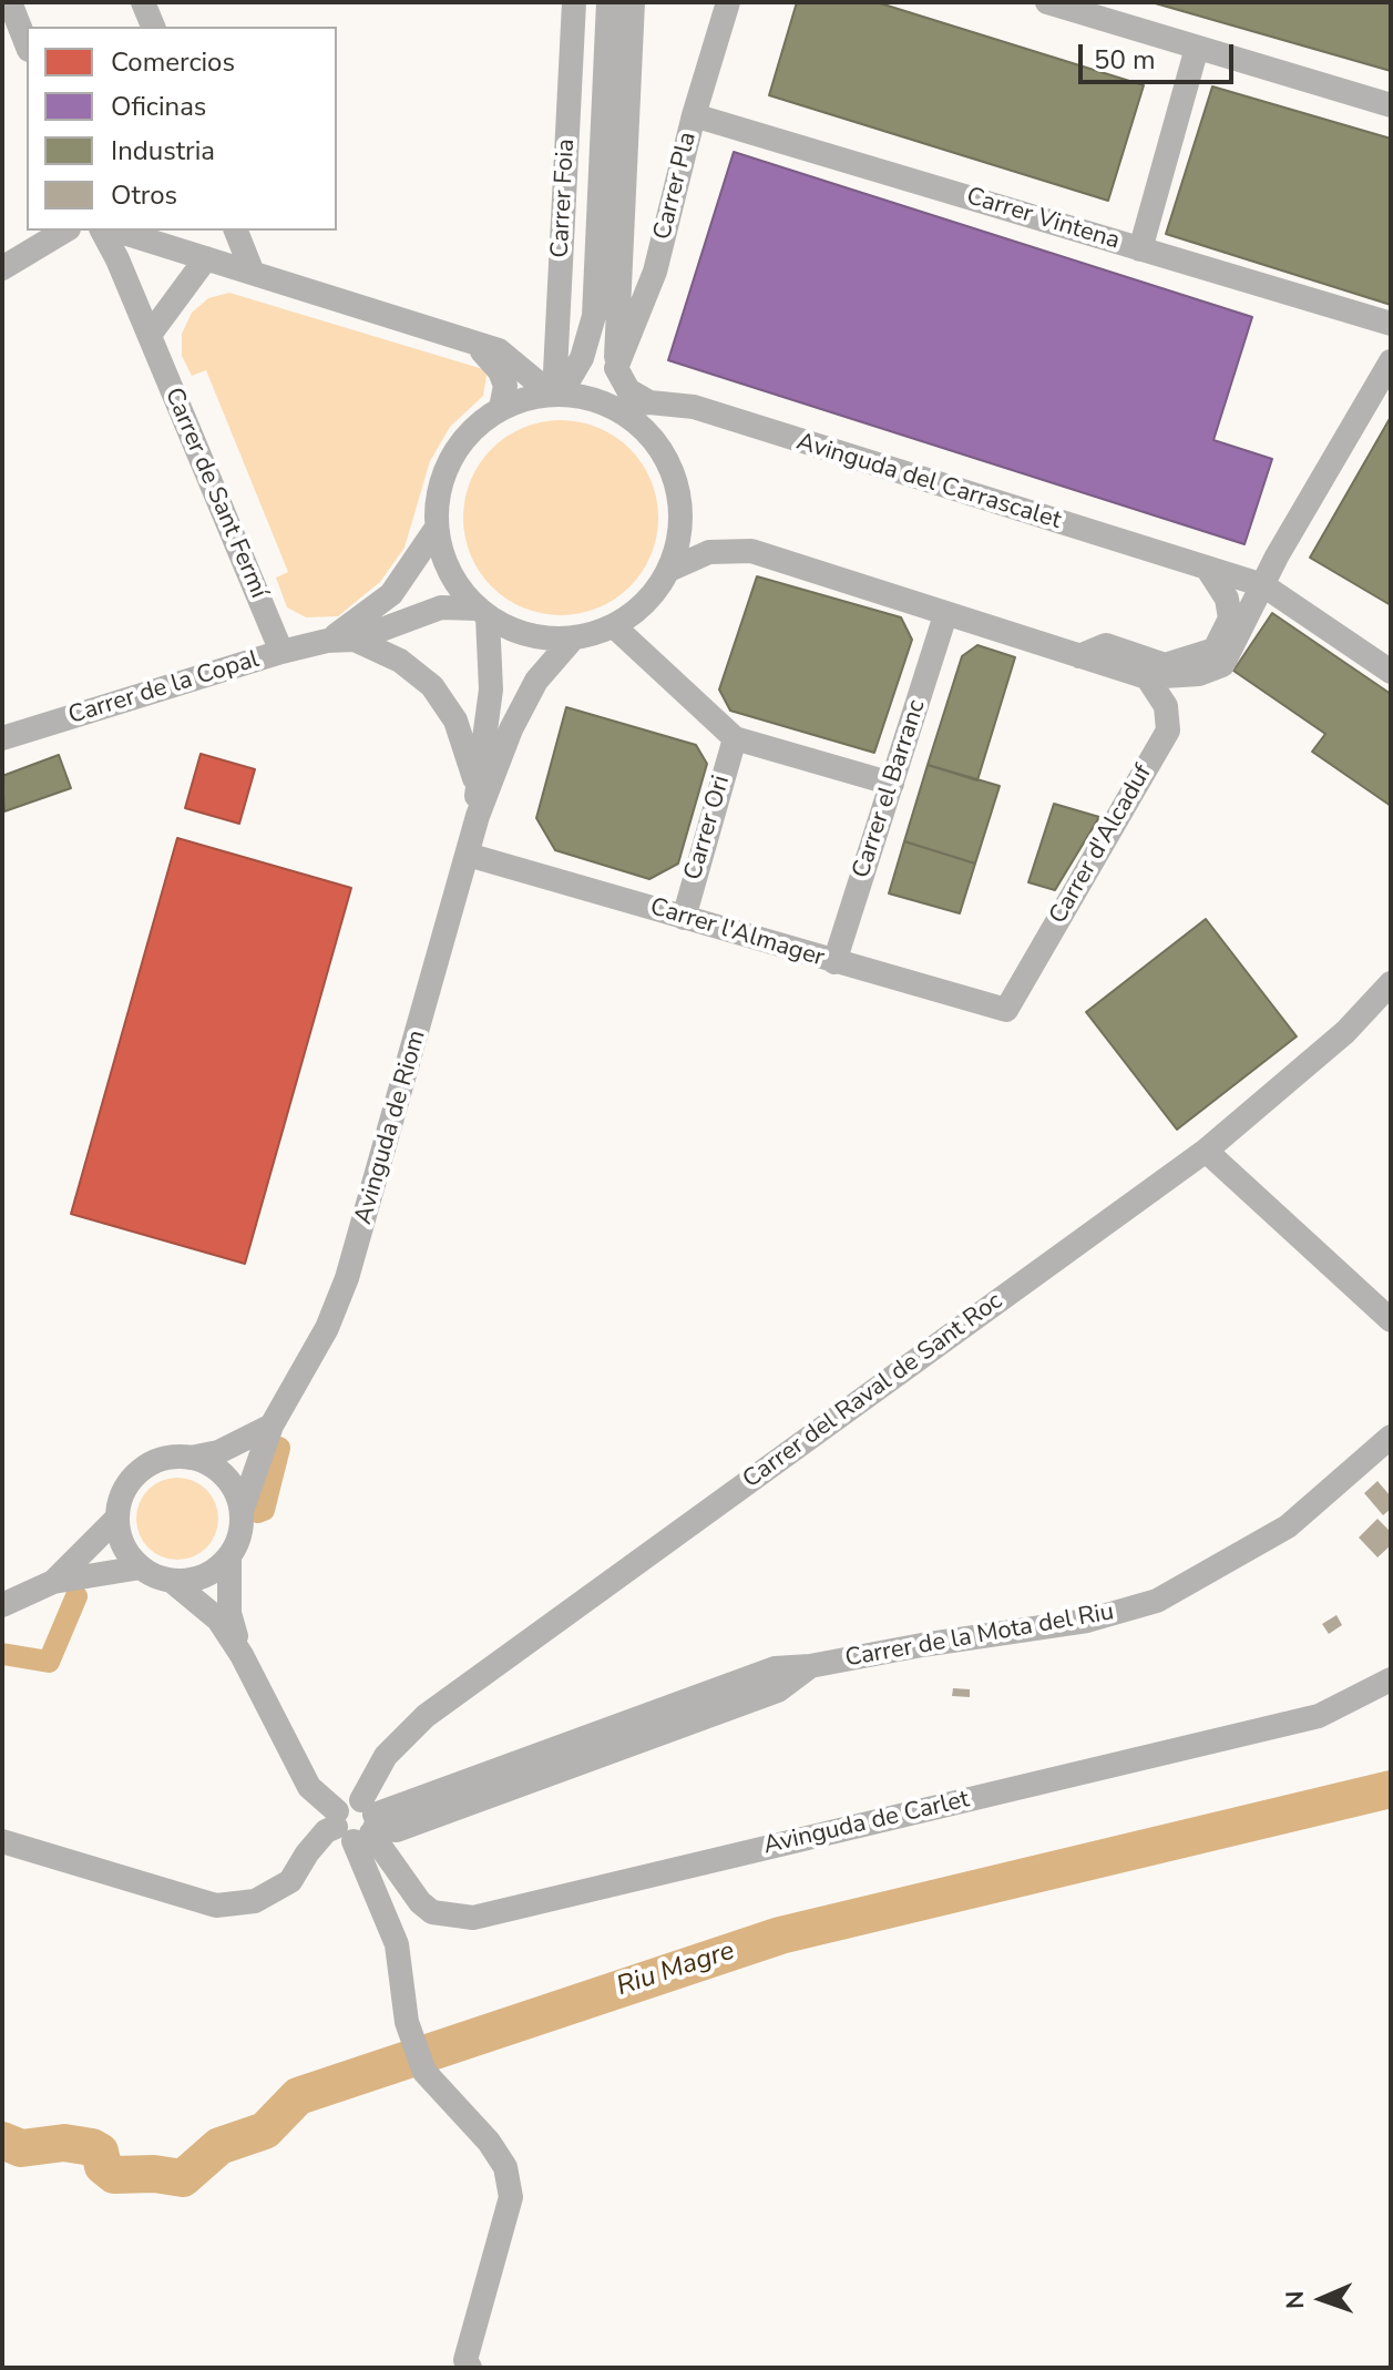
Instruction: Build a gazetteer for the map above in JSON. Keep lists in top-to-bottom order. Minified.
{"streets":{"street":["Carrer Pla","Carrer Foia","Carrer Vintena","Avinguda del Carrascalet","Carrer de Sant Fermí","Carrer de la Copal","Carrer el Barranc","Carrer Ori","Carrer d'Alcaduf","Carrer l'Almager","Avinguda de Riom","Carrer del Raval de Sant Roc","Carrer de la Mota del Riu","Avinguda de Carlet"]},"crossings":[["Carrer Pla","Carrer Vintena"],["Carrer Foia","Avinguda del Carrascalet"],["Carrer Foia","Carrer de la Copal"],["Carrer Foia","Avinguda de Riom"],["Avinguda del Carrascalet","Carrer de la Copal"],["Avinguda del Carrascalet","Avinguda de Riom"],["Carrer de Sant Fermí","Carrer de la Copal"],["Carrer de la Copal","Avinguda de Riom"],["Carrer el Barranc","Carrer l'Almager"],["Carrer Ori","Carrer l'Almager"],["Carrer d'Alcaduf","Carrer l'Almager"],["Carrer l'Almager","Avinguda de Riom"],["Carrer del Raval de Sant Roc","Carrer de la Mota del Riu"],["Carrer del Raval de Sant Roc","Avinguda de Carlet"],["Carrer de la Mota del Riu","Avinguda de Carlet"]],"water":["Riu Magre"],"legend":["Comercios","Oficinas","Industria","Otros"],"scale_bar":"50 m","north":"left"}
